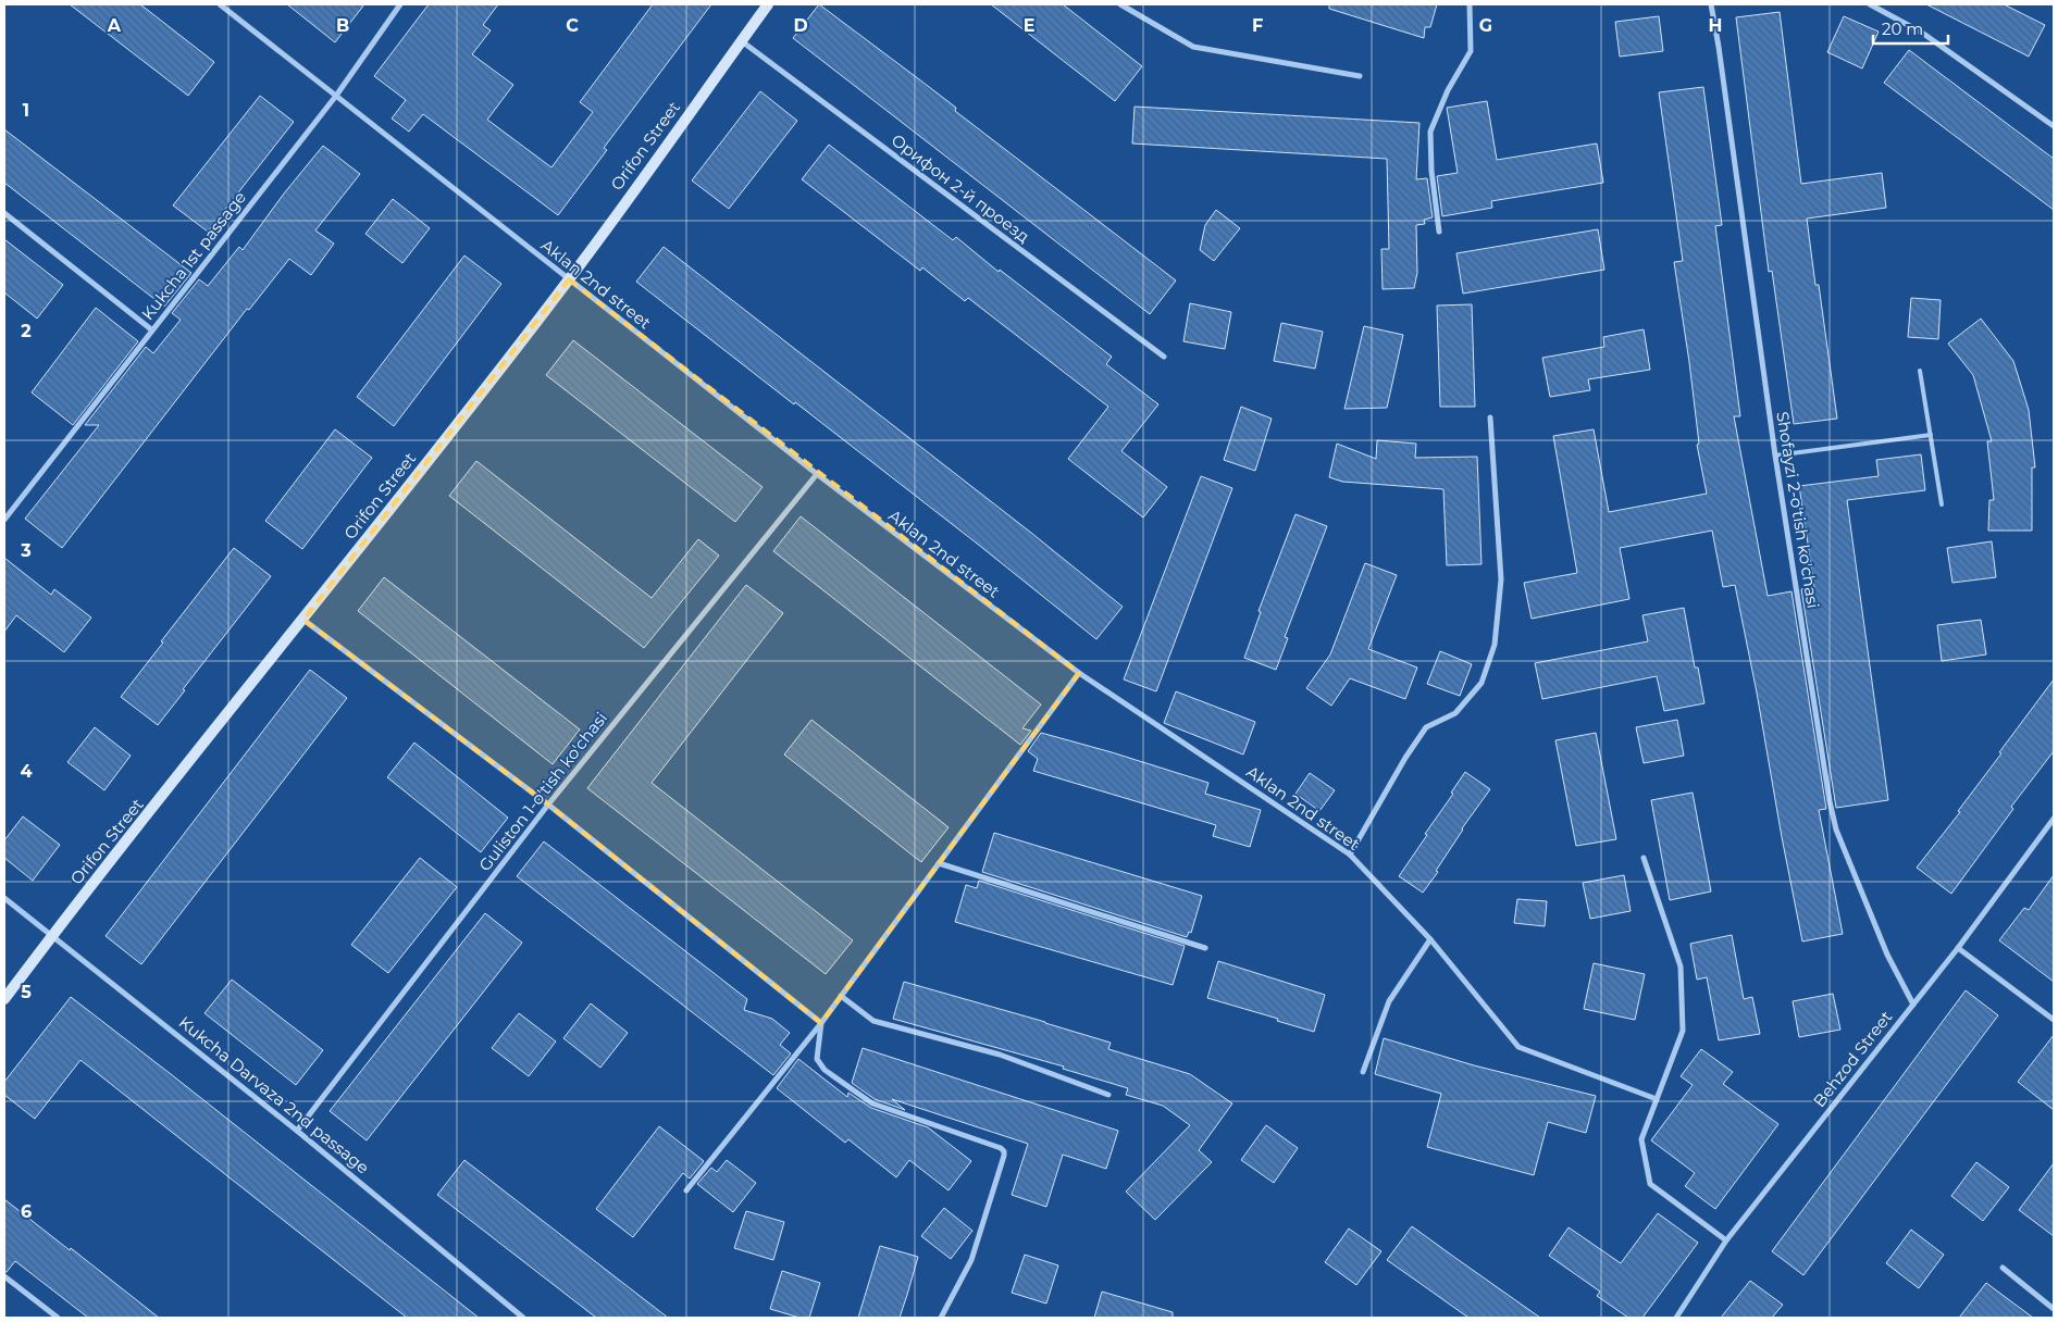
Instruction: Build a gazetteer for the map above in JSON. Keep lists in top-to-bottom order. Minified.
{"streets":{"street":["Orifon Street","Орифон 2-й проезд","Kukcha 1st passage","Аklаn 2nd street","Shofayzi 2-o'tish ko'chasi","Guliston 1-o'tish ko'chasi","Behzod Street","Kukcha Darvaza 2nd passage"]},"crossings":[["Orifon Street","Орифон 2-й проезд"],["Orifon Street","Аklаn 2nd street"],["Orifon Street","Kukcha Darvaza 2nd passage"],["Kukcha 1st passage","Аklаn 2nd street"],["Аklаn 2nd street","Guliston 1-o'tish ko'chasi"],["Shofayzi 2-o'tish ko'chasi","Behzod Street"],["Guliston 1-o'tish ko'chasi","Kukcha Darvaza 2nd passage"]],"scale_bar":"20 m","grid":{"columns":["A","B","C","D","E","F","G","H"],"rows":["1","2","3","4","5","6"]}}
